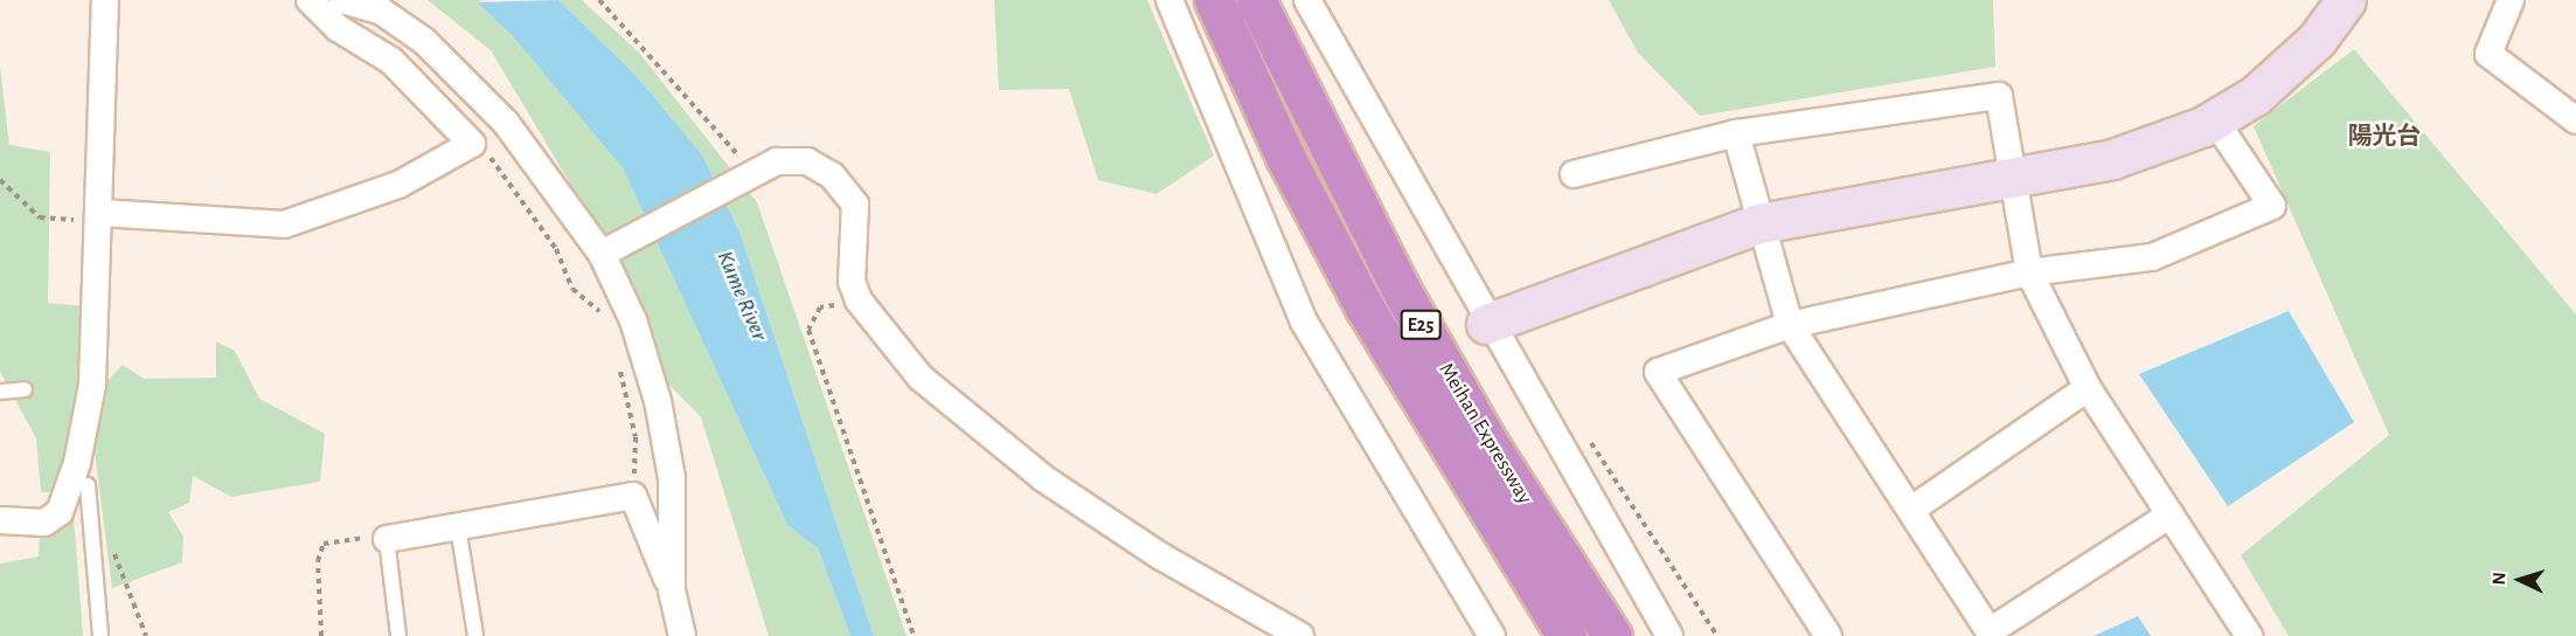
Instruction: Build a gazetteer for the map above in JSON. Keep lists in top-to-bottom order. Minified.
{"streets":{"highway":["E25","Meihan Expressway"]},"districts":["陽光台"],"water":["Kume River"],"north":"left"}
